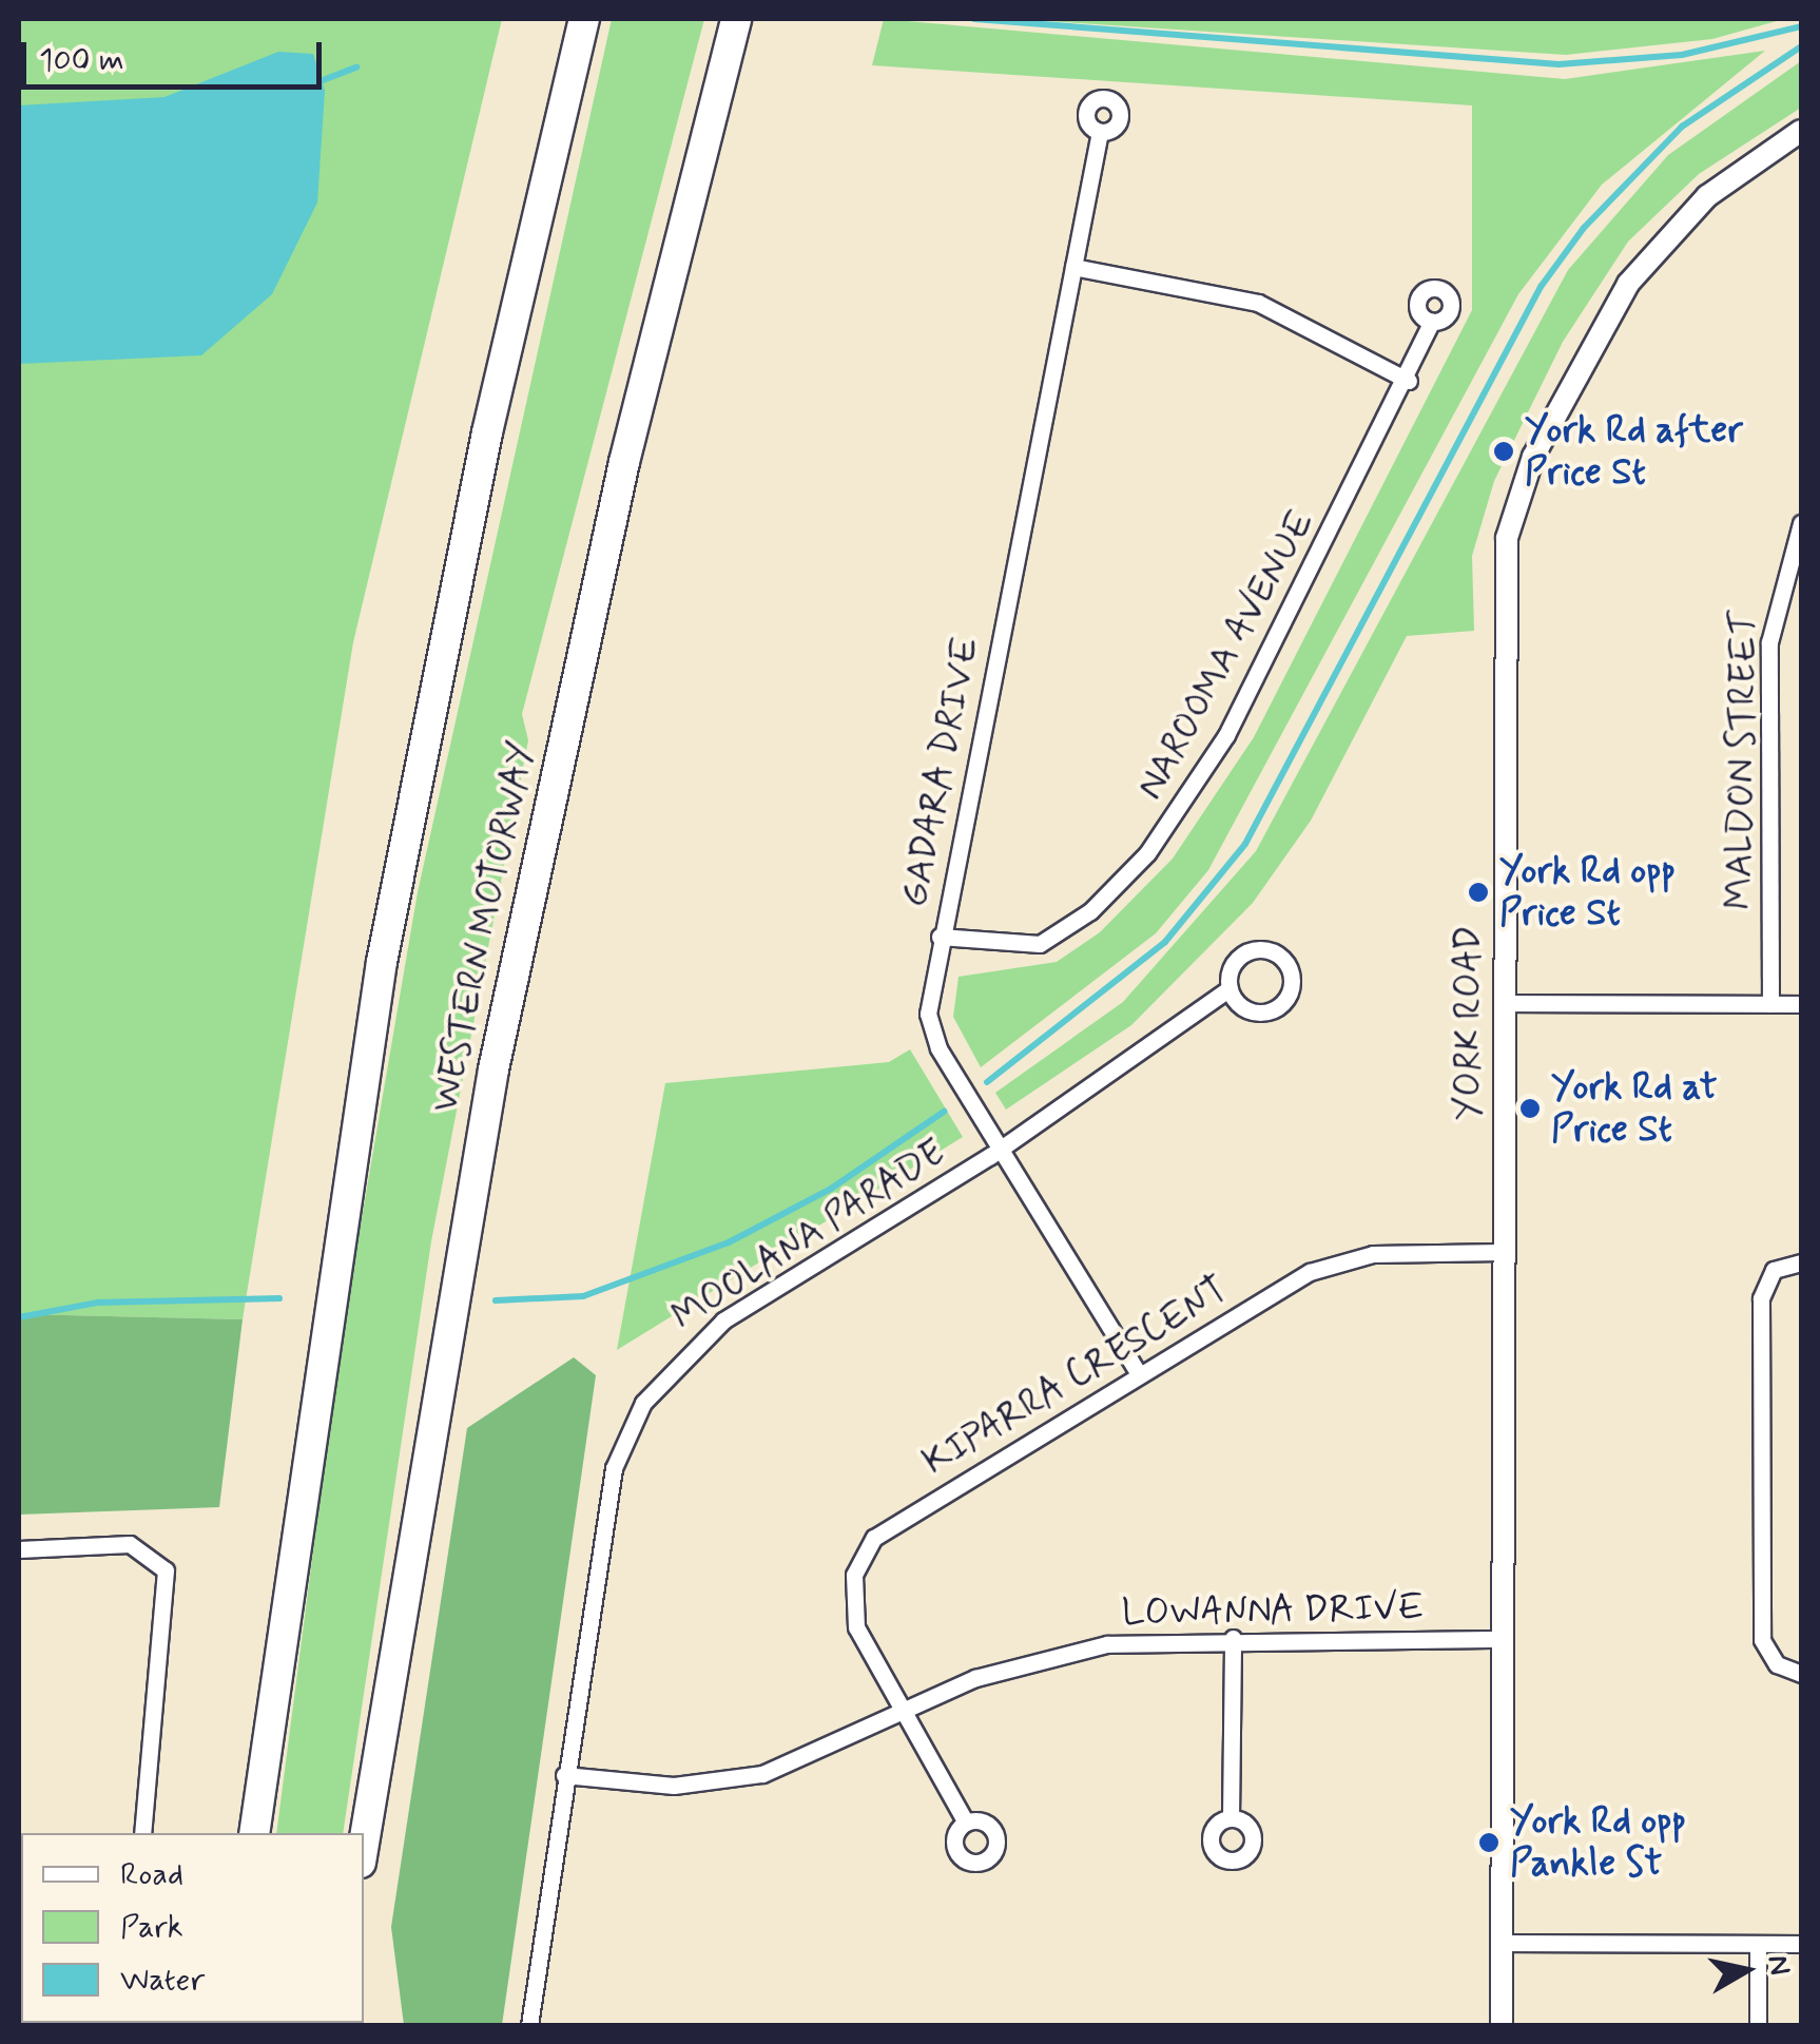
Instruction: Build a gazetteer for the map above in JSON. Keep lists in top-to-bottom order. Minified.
{"streets":{"highway":["WESTERN MOTORWAY"],"street":["NAROOMA AVENUE","MALDON STREET","GADARA DRIVE","YORK ROAD","MOOLANA PARADE","KIPARRA CRESCENT","LOWANNA DRIVE"]},"crossings":[["NAROOMA AVENUE","GADARA DRIVE"],["GADARA DRIVE","MOOLANA PARADE"],["GADARA DRIVE","KIPARRA CRESCENT"],["YORK ROAD","KIPARRA CRESCENT"],["YORK ROAD","LOWANNA DRIVE"],["MOOLANA PARADE","LOWANNA DRIVE"],["KIPARRA CRESCENT","LOWANNA DRIVE"]],"places":["York Rd after Price St","York Rd opp Price St","York Rd at Price St","York Rd opp Pankle St"],"legend":["Road","Park","Water"],"scale_bar":"100 m","north":"right"}
